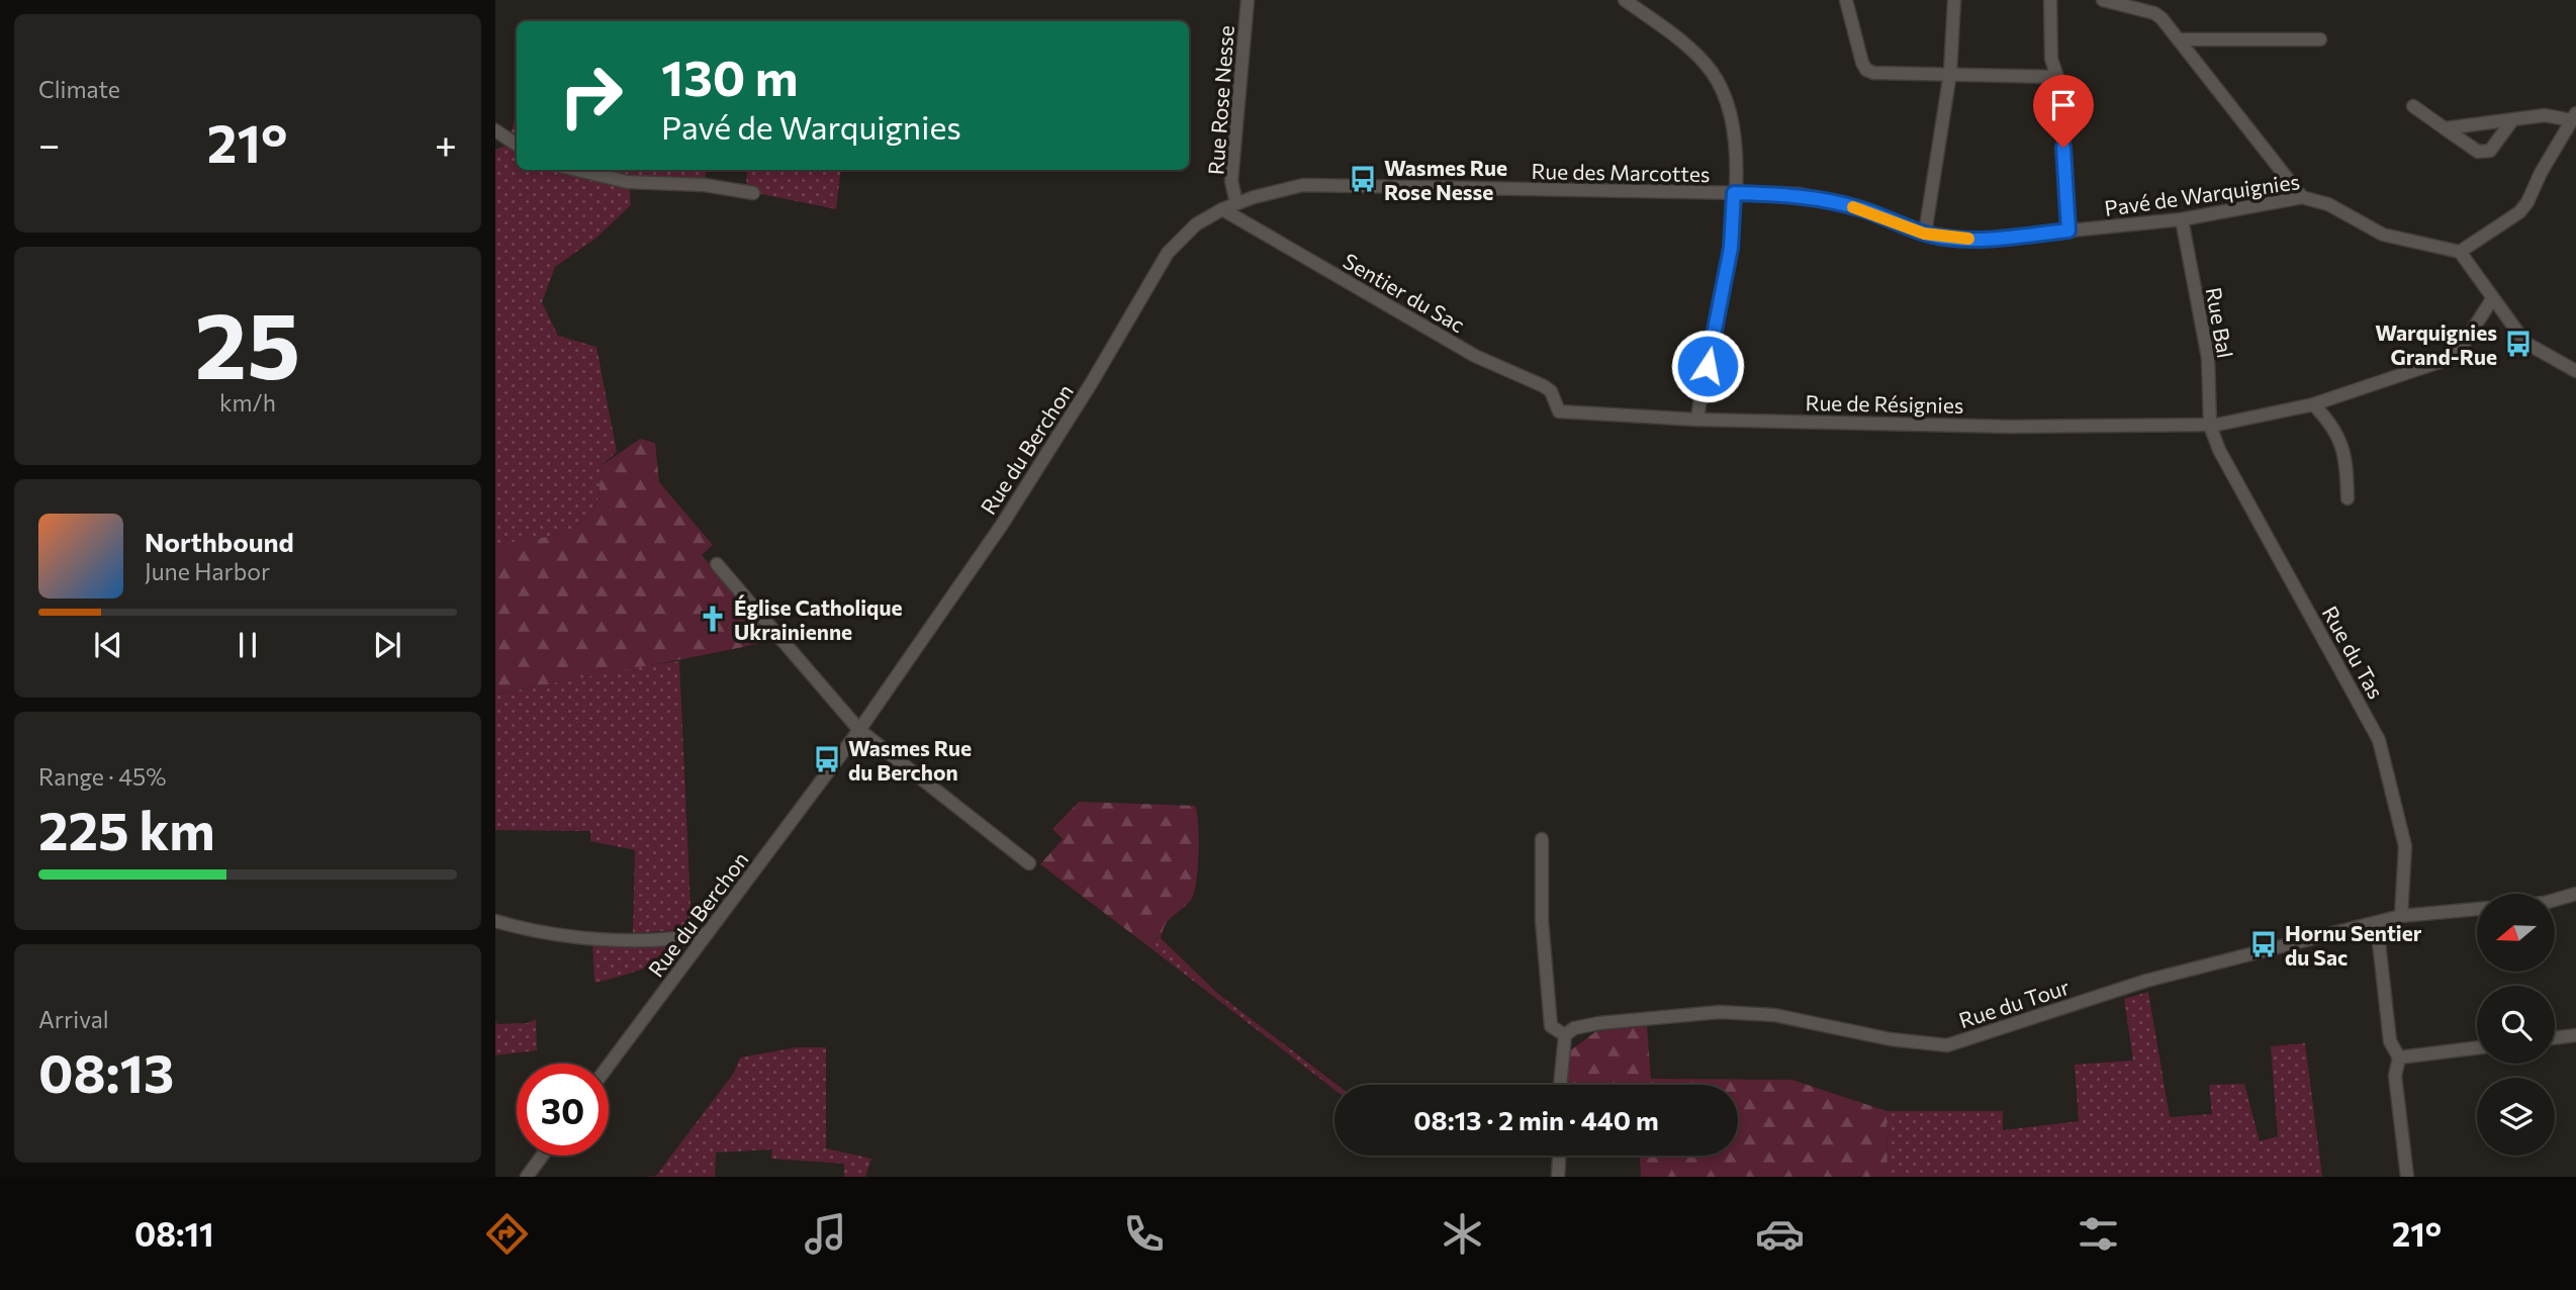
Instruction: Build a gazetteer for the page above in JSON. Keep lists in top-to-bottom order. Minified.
{"streets":{"street":["Rue Rose Nesse","Rue des Marcottes","Pavé de Warquignies","Sentier du Sac","Rue Bal","Rue de Résignies","Rue du Berchon","Rue du Tas","Rue du Tour"]},"crossings":[["Rue Rose Nesse","Rue des Marcottes"],["Rue Rose Nesse","Rue du Berchon"],["Rue des Marcottes","Pavé de Warquignies"],["Rue des Marcottes","Rue de Résignies"],["Rue des Marcottes","Rue du Berchon"],["Pavé de Warquignies","Rue Bal"],["Sentier du Sac","Rue de Résignies"],["Sentier du Sac","Rue du Berchon"],["Rue Bal","Rue de Résignies"],["Rue Bal","Rue du Tas"],["Rue de Résignies","Rue du Tas"],["Rue du Tas","Rue du Tour"]],"places":{"bus stop":["Wasmes Rue Rose Nesse","Warquignies Grand-Rue","Wasmes Rue du Berchon","Hornu Sentier du Sac"],"church":["Église Catholique Ukrainienne"]},"north":"left","page":{"tile":["Climate",["25","km/h"],["Range · 45%","225 km"],["Arrival","08:13"]],"turn":["130 m","Pavé de Warquignies"],"heat":["−","21°","+"],"song":["Northbound","June Harbor"],"limit":"30","trip":"08:13 · 2 min · 440 m","tabs":["08:11","21°"]}}
